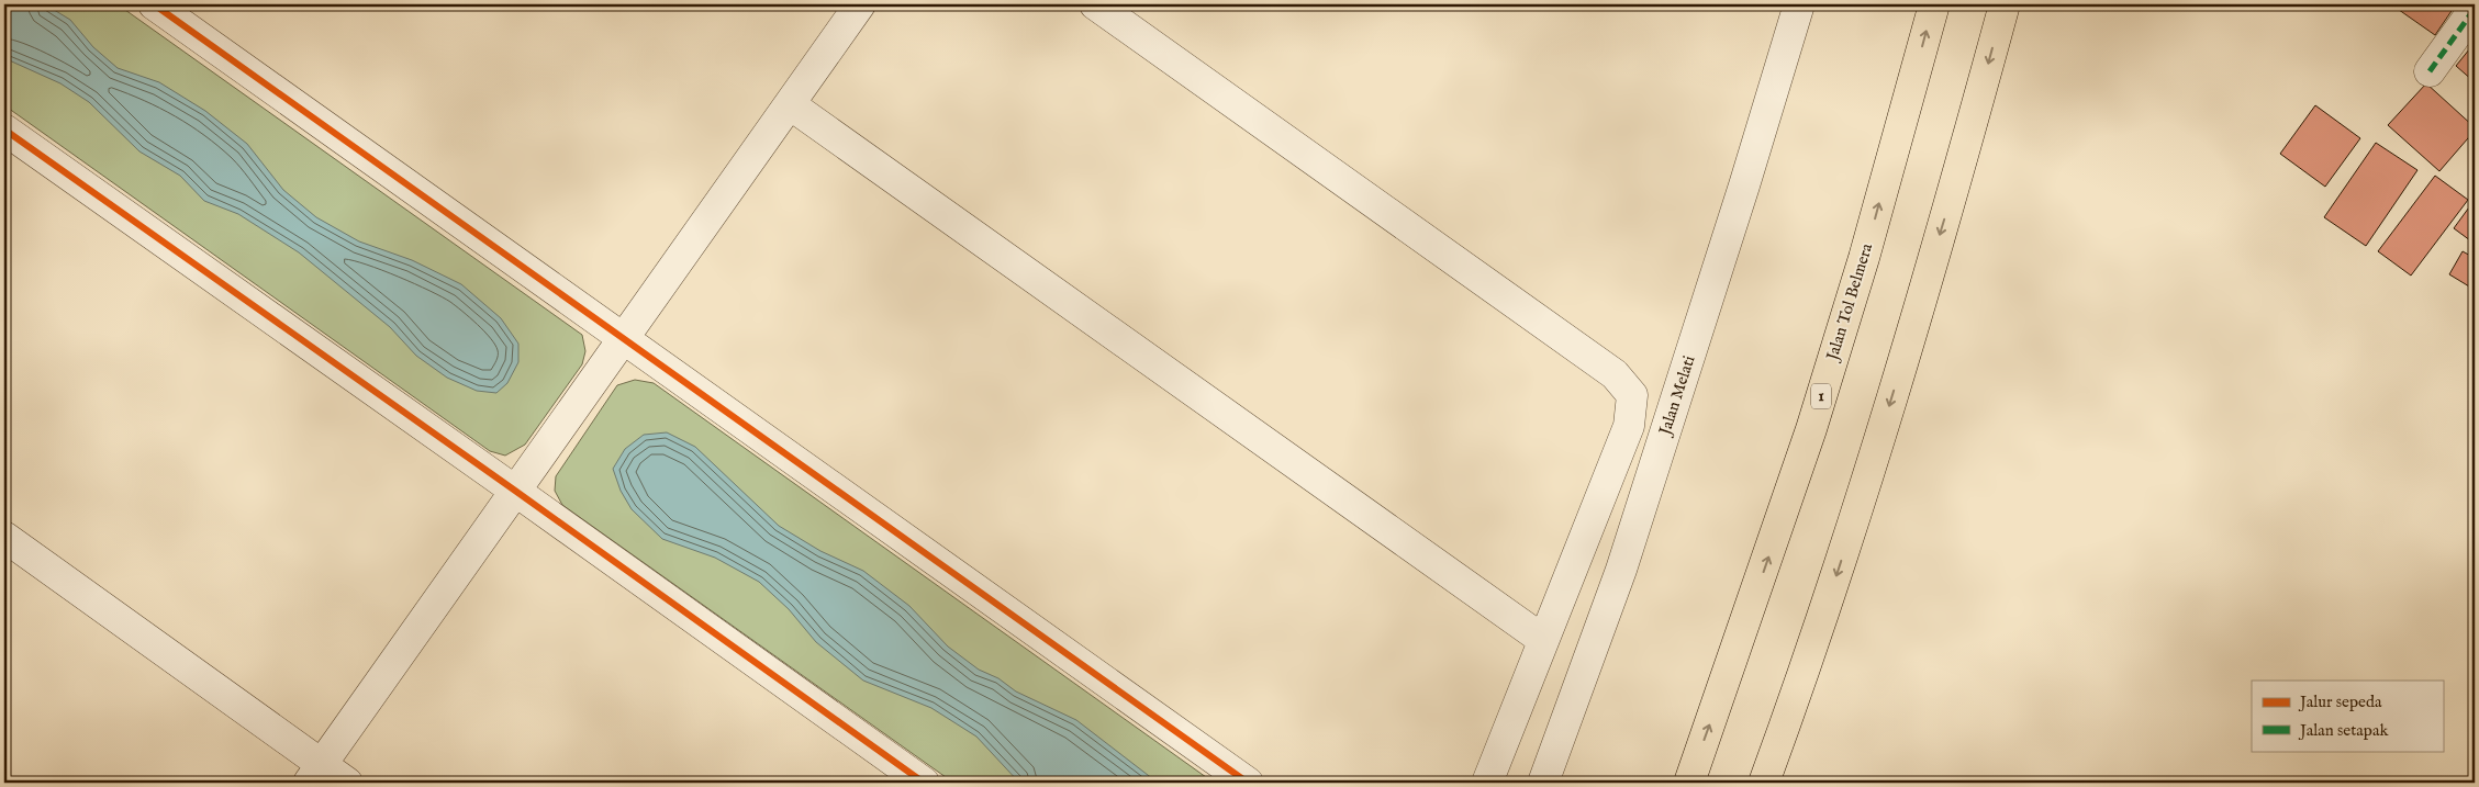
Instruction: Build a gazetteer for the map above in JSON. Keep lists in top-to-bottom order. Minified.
{"streets":{"highway":["Jalan Tol Belmera","1"],"street":["Jalan Melati"]},"legend":["Jalur sepeda","Jalan setapak"]}
